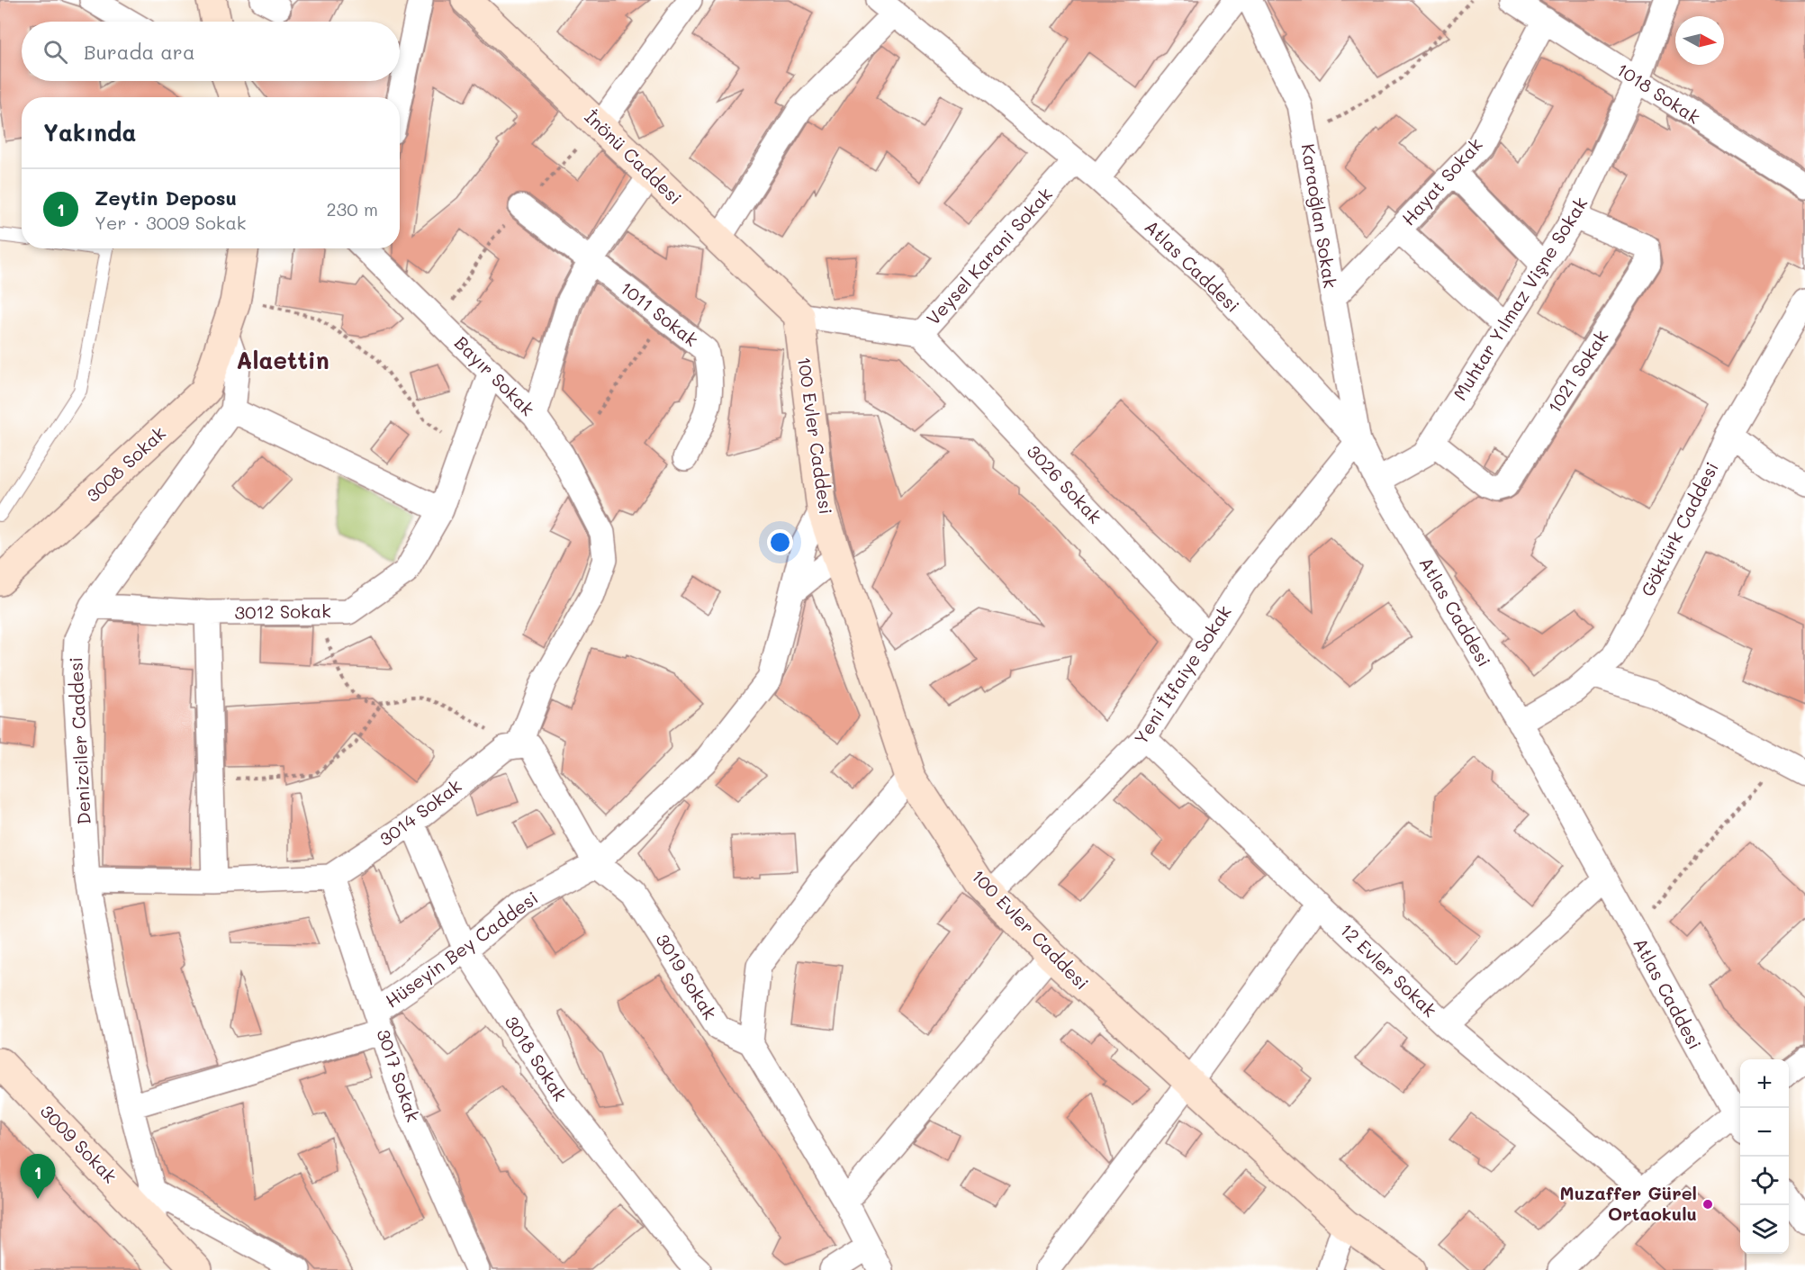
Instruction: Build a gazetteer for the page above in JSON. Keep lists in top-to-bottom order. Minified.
{"streets":{"street":["1018 Sokak","İnönü Caddesi","Hayat Sokak","Karaoğlan Sokak","Veysel Karani Sokak","Atlas Caddesi","Muhtar Yılmaz Vişne Sokak","1011 Sokak","1021 Sokak","Bayır Sokak","100 Evler Caddesi","3008 Sokak","3026 Sokak","Göktürk Caddesi","3012 Sokak","Yeni İtfaiye Sokak","Denizciler Caddesi","3014 Sokak","Hüseyin Bey Caddesi","12 Evler Sokak","3019 Sokak","3018 Sokak","3017 Sokak","3009 Sokak"]},"crossings":[["1018 Sokak","Hayat Sokak"],["1018 Sokak","Muhtar Yılmaz Vişne Sokak"],["İnönü Caddesi","Veysel Karani Sokak"],["İnönü Caddesi","100 Evler Caddesi"],["Hayat Sokak","Karaoğlan Sokak"],["Karaoğlan Sokak","Atlas Caddesi"],["Karaoğlan Sokak","Yeni İtfaiye Sokak"],["Veysel Karani Sokak","Atlas Caddesi"],["Veysel Karani Sokak","100 Evler Caddesi"],["Veysel Karani Sokak","3026 Sokak"],["Atlas Caddesi","Muhtar Yılmaz Vişne Sokak"],["Atlas Caddesi","Göktürk Caddesi"],["Atlas Caddesi","Yeni İtfaiye Sokak"],["Muhtar Yılmaz Vişne Sokak","1021 Sokak"],["Bayır Sokak","3012 Sokak"],["Bayır Sokak","3014 Sokak"],["Bayır Sokak","3019 Sokak"],["100 Evler Caddesi","Yeni İtfaiye Sokak"],["100 Evler Caddesi","Hüseyin Bey Caddesi"],["3008 Sokak","Denizciler Caddesi"],["3026 Sokak","Yeni İtfaiye Sokak"],["3012 Sokak","Denizciler Caddesi"],["Yeni İtfaiye Sokak","12 Evler Sokak"],["Denizciler Caddesi","Hüseyin Bey Caddesi"],["Denizciler Caddesi","3009 Sokak"],["3014 Sokak","3019 Sokak"],["3014 Sokak","3018 Sokak"],["3014 Sokak","3017 Sokak"],["Hüseyin Bey Caddesi","3019 Sokak"],["Hüseyin Bey Caddesi","3018 Sokak"],["Hüseyin Bey Caddesi","3017 Sokak"]],"districts":["Alaettin"],"places":["Muzaffer Gürel Ortaokulu"],"north":"right","page":{"search":"Burada ara","heading":"Yakında","list":[{"mark":"1","name":"Zeytin Deposu","note":"Yer · 3009 Sokak","value":"230 m"}],"map_buttons":["+","−"],"pins":"1"}}
